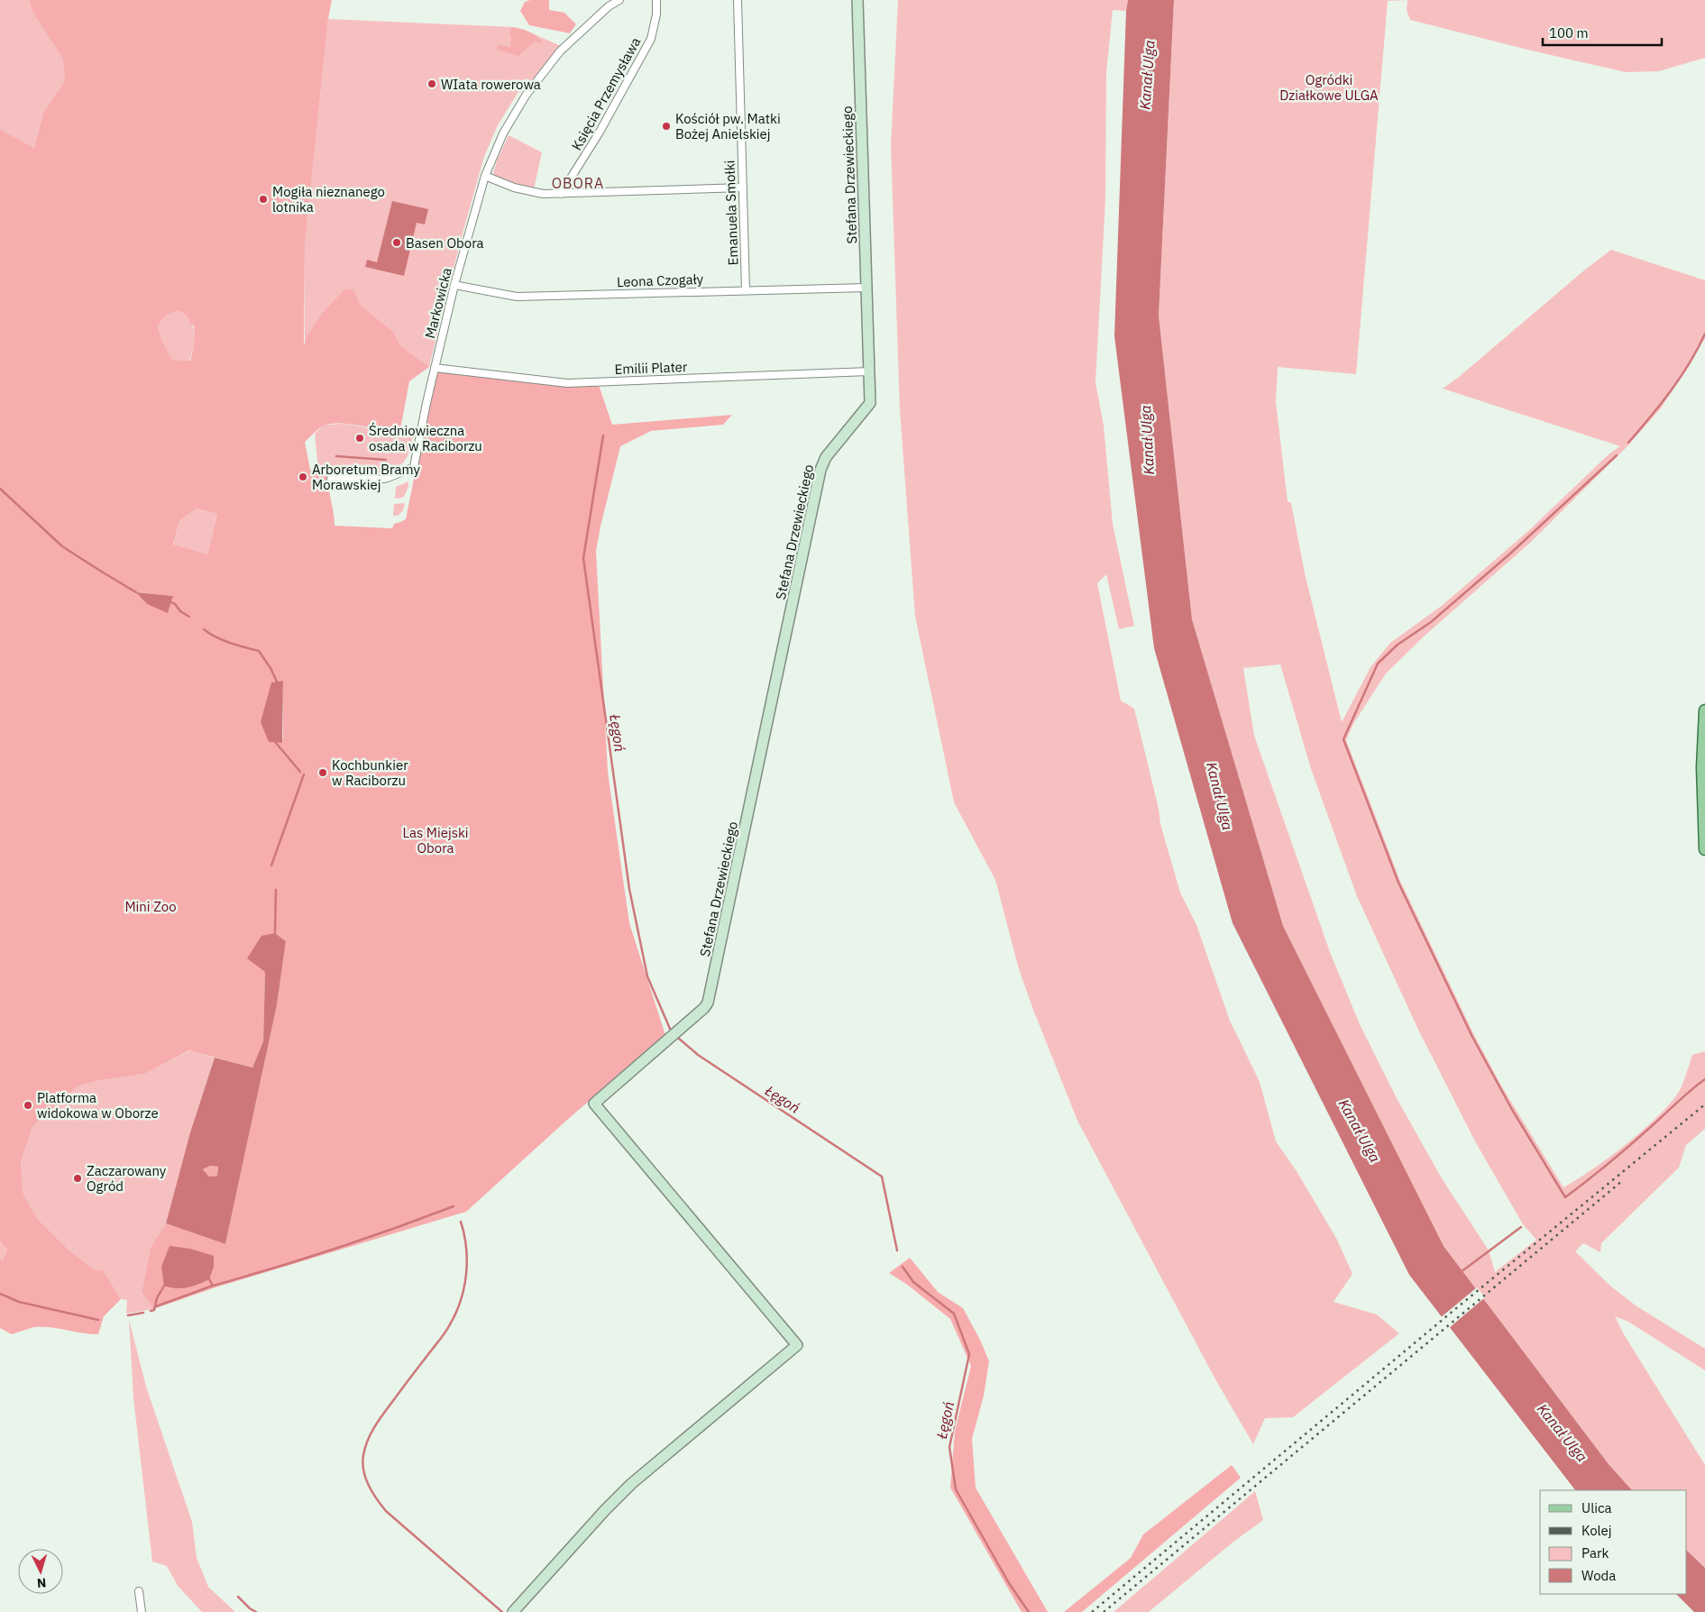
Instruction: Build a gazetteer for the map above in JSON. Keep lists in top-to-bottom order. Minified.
{"streets":{"street":["Księcia Przemysława","Stefana Drzewieckiego","Emanuela Smołki","Leona Czogały","Markowicka","Emilii Plater"]},"crossings":[["Stefana Drzewieckiego","Leona Czogały"],["Stefana Drzewieckiego","Emilii Plater"],["Emanuela Smołki","Leona Czogały"],["Leona Czogały","Markowicka"],["Markowicka","Emilii Plater"]],"districts":["OBORA"],"water":["Kanał Ulga","Łęgoń"],"parks":["Ogródki Działkowe ULGA","Las Miejski Obora","Mini Zoo"],"places":["WIata rowerowa","Kościół pw. Matki Bożej Anielskiej","Mogiła nieznanego lotnika","Basen Obora","Średniowieczna osada w Raciborzu","Arboretum Bramy Morawskiej","Kochbunkier w Raciborzu","Platforma widokowa w Oborze","Zaczarowany Ogród"],"legend":["Ulica","Kolej","Park","Woda"],"scale_bar":"100 m","north":"bottom"}
